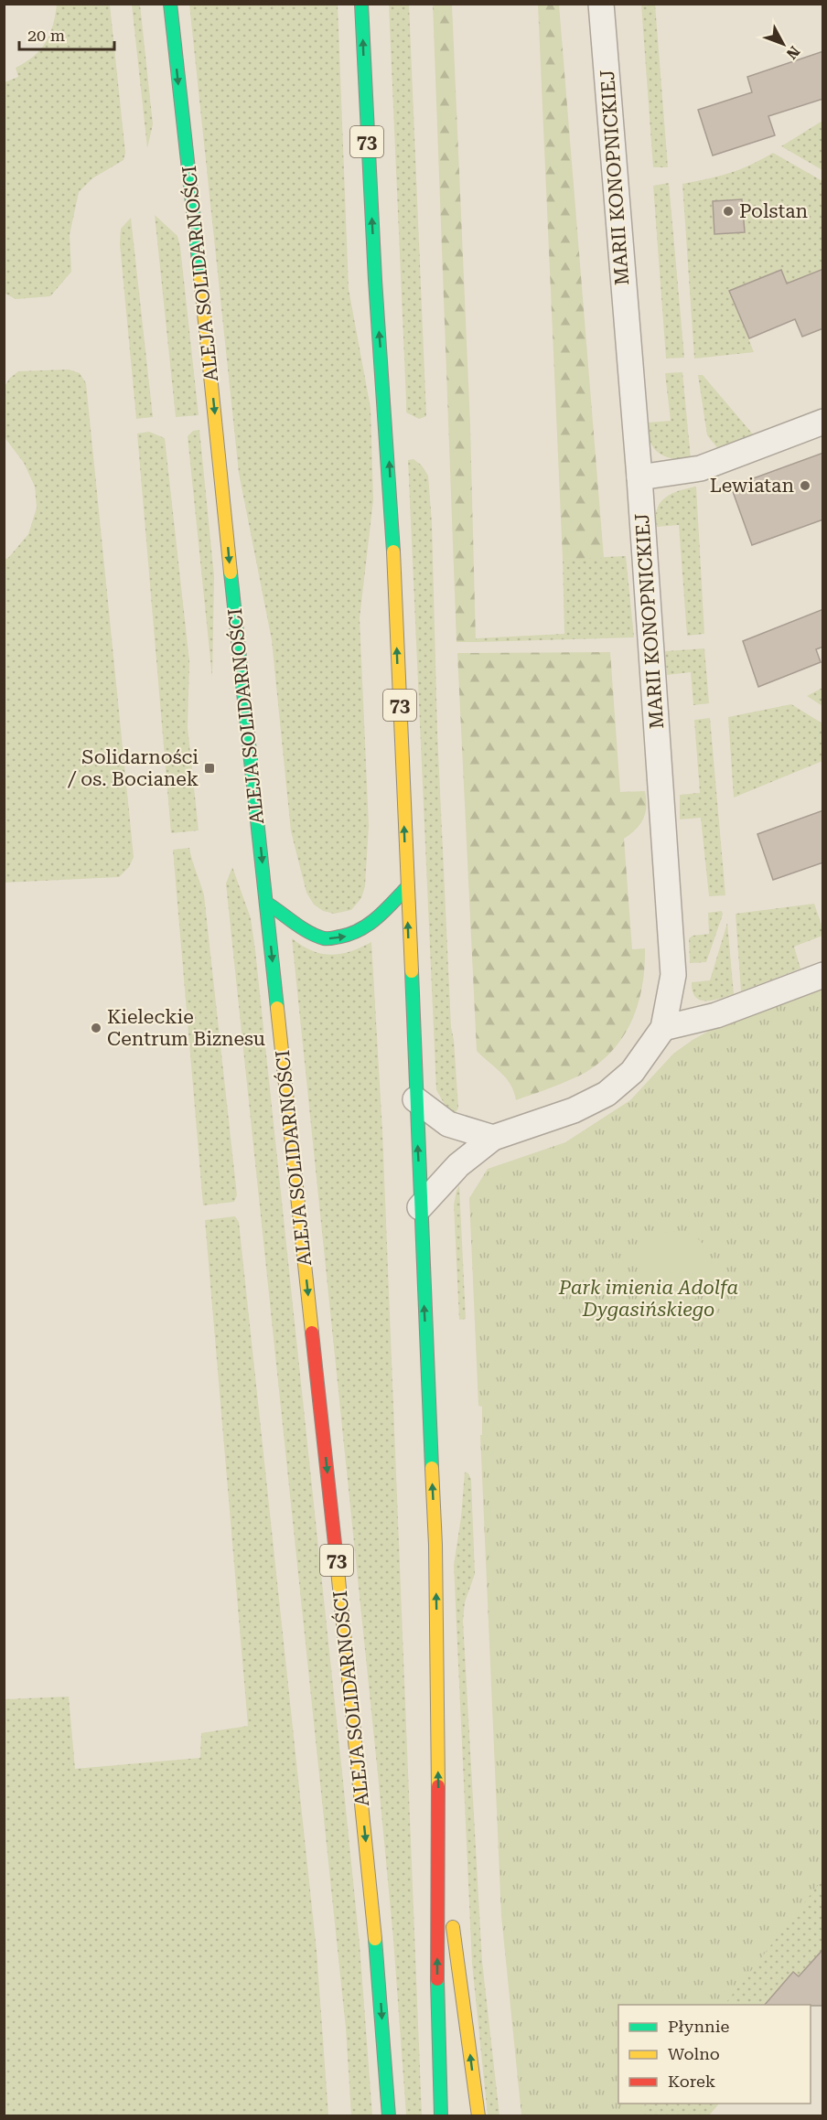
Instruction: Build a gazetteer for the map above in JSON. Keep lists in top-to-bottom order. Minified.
{"streets":{"main road":["73","ALEJA SOLIDARNOŚCI"],"street":["MARII KONOPNICKIEJ"]},"crossings":[["73","MARII KONOPNICKIEJ"]],"parks":["Park imienia Adolfa Dygasińskiego"],"places":{"other":["Polstan","Lewiatan","Kieleckie Centrum Biznesu"],"transit":["Solidarności / os. Bocianek"]},"legend":["Płynnie","Wolno","Korek"],"scale_bar":"20 m","north":"bottom right"}
